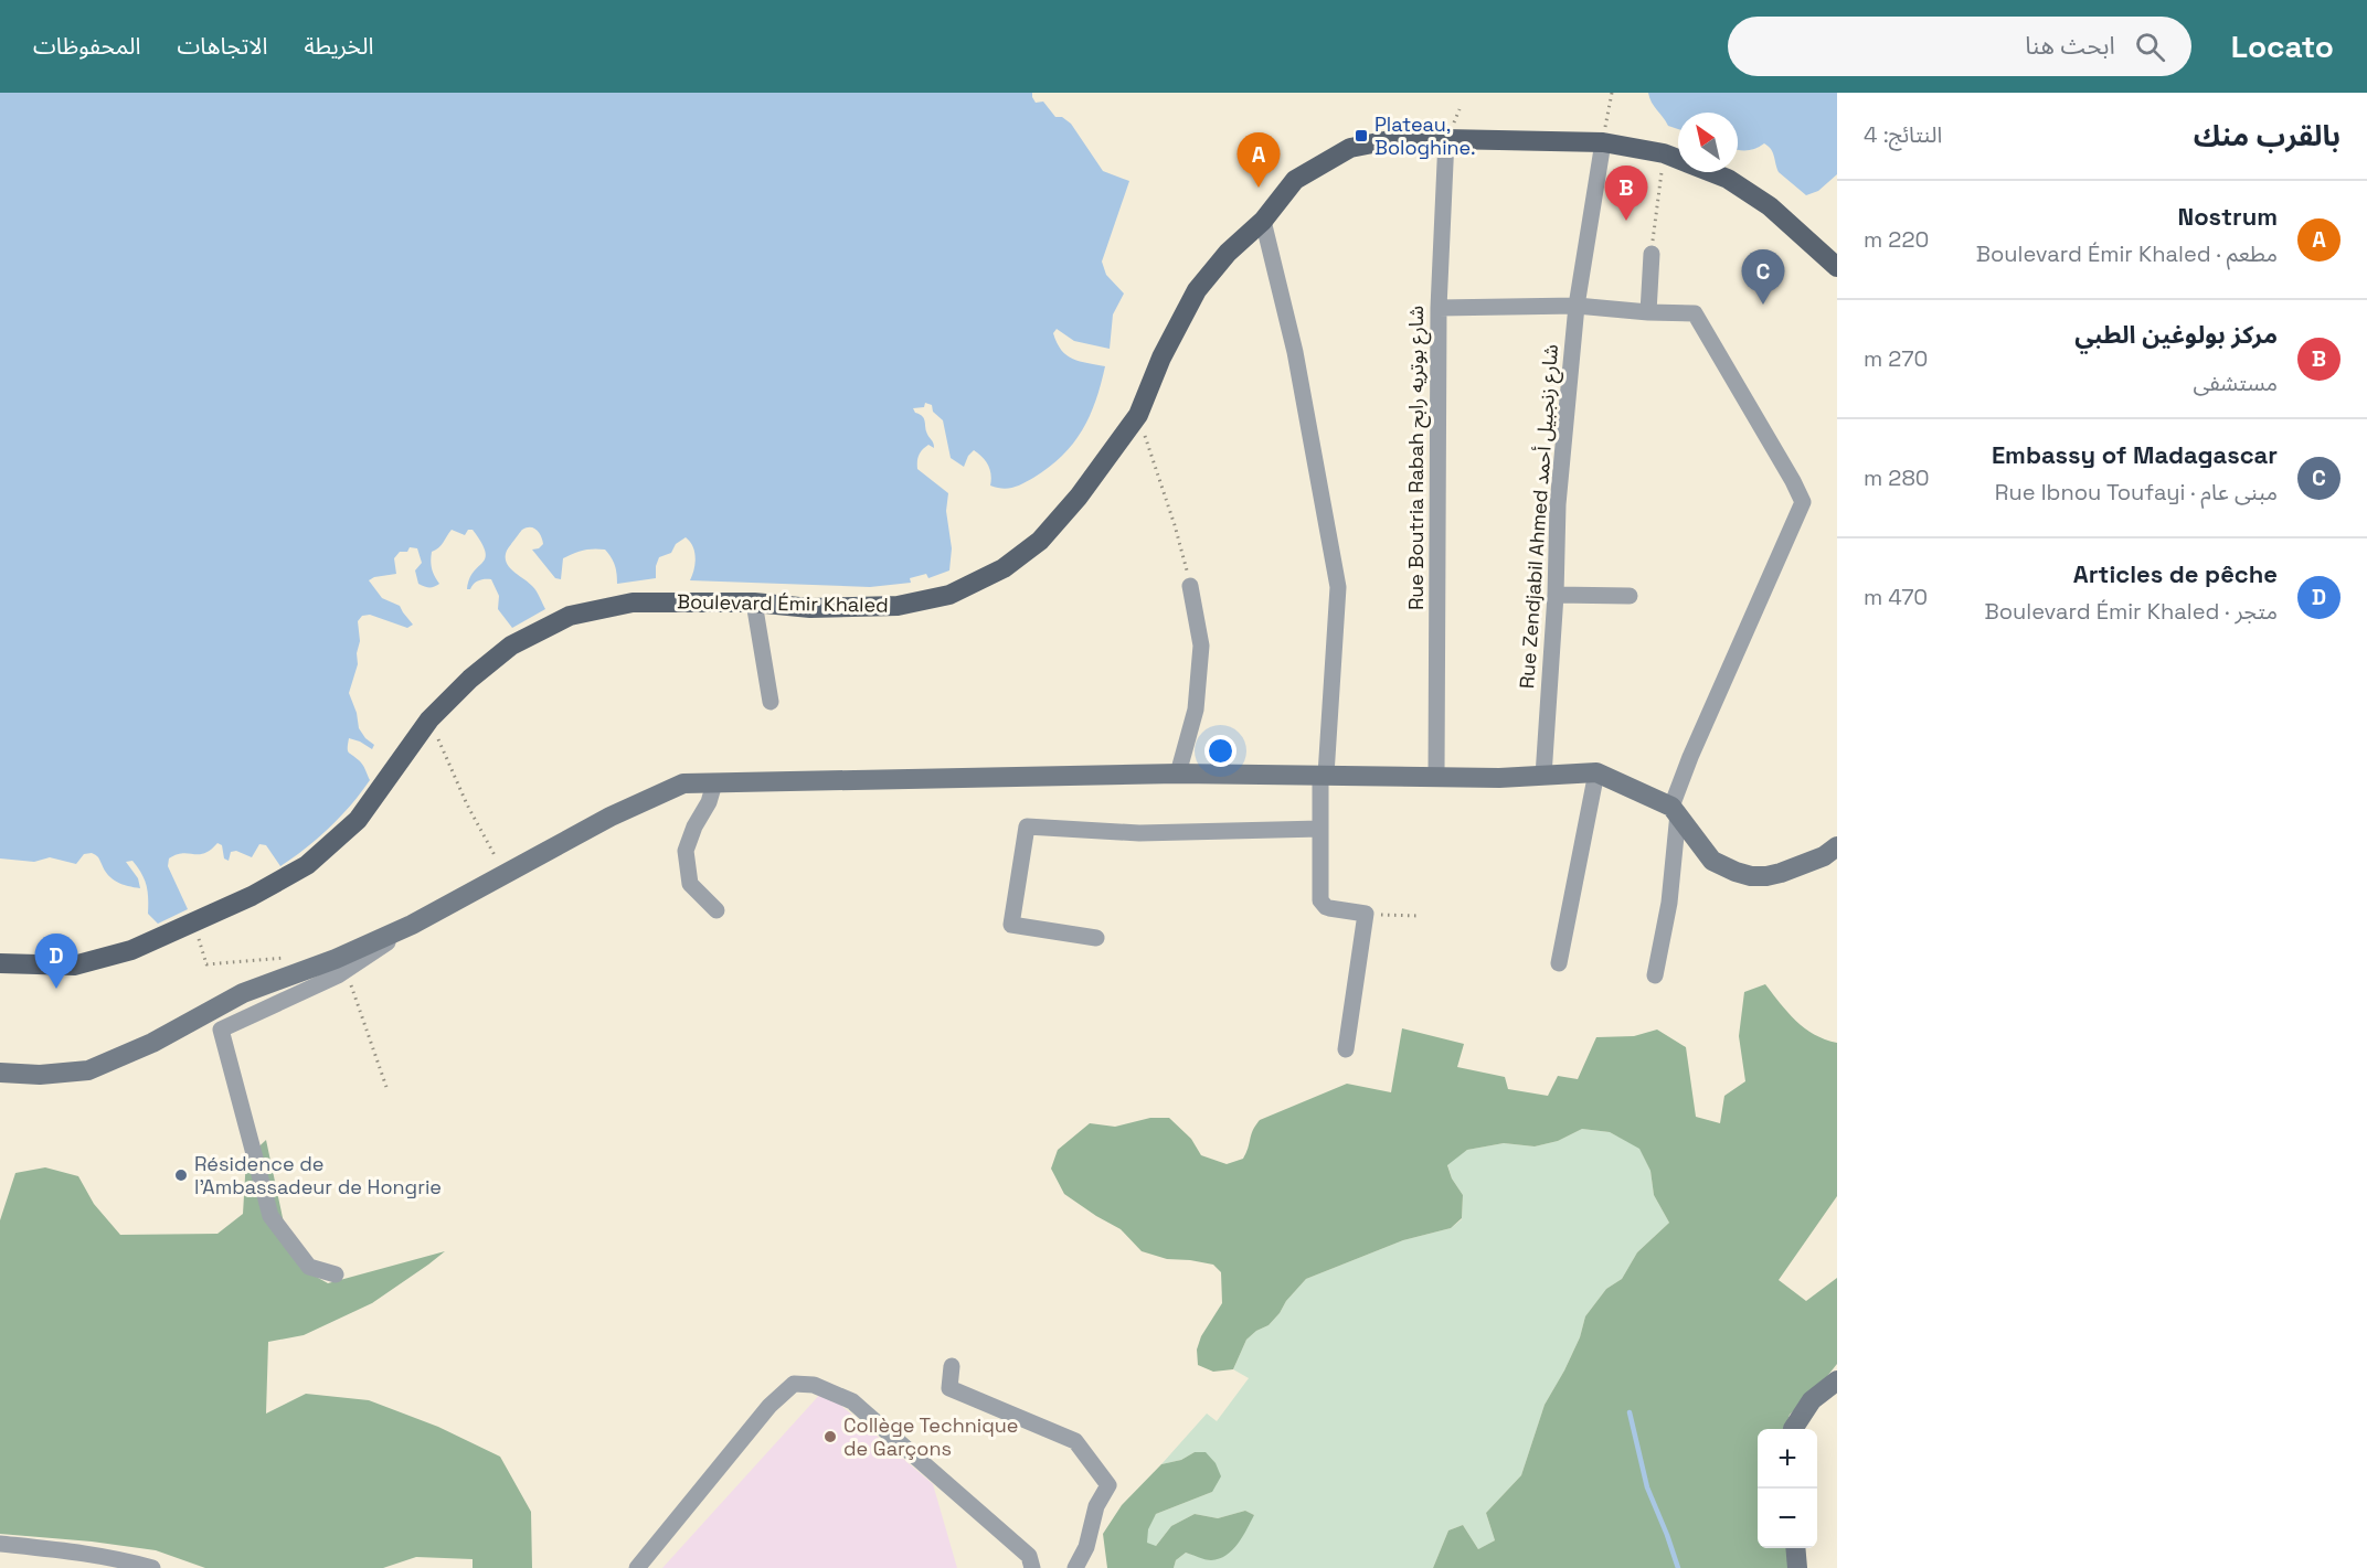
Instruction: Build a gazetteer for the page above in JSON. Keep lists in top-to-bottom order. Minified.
{"streets":{"main road":["Boulevard Émir Khaled"],"street":["Rue Boutria Rabah شارع بوتريه رابح","Rue Zendjabil Ahmed شارع زنجبيل أحمد"]},"crossings":[["Rue Boutria Rabah شارع بوتريه رابح","Boulevard Émir Khaled"],["Rue Zendjabil Ahmed شارع زنجبيل أحمد","Boulevard Émir Khaled"]],"places":{"transit":["Plateau, Bologhine."],"other":["Résidence de l'Ambassadeur de Hongrie","Collège Technique de Garçons"]},"north":"top left","page":{"header":"Locato","search":"ابحث هنا","nav":["الخريطة","الاتجاهات","المحفوظات"],"heading":["بالقرب منك","النتائج: 4"],"pins":["A","B","C","D"],"list":[{"mark":"A","name":"Nostrum","note":"مطعم · Boulevard Émir Khaled","value":"220 m"},{"mark":"B","name":"مركز بولوغين الطبي","note":"مستشفى","value":"270 m"},{"mark":"C","name":"Embassy of Madagascar","note":"مبنى عام · Rue Ibnou Toufayi","value":"280 m"},{"mark":"D","name":"Articles de pêche","note":"متجر · Boulevard Émir Khaled","value":"470 m"}],"map_buttons":["+","−"]}}
